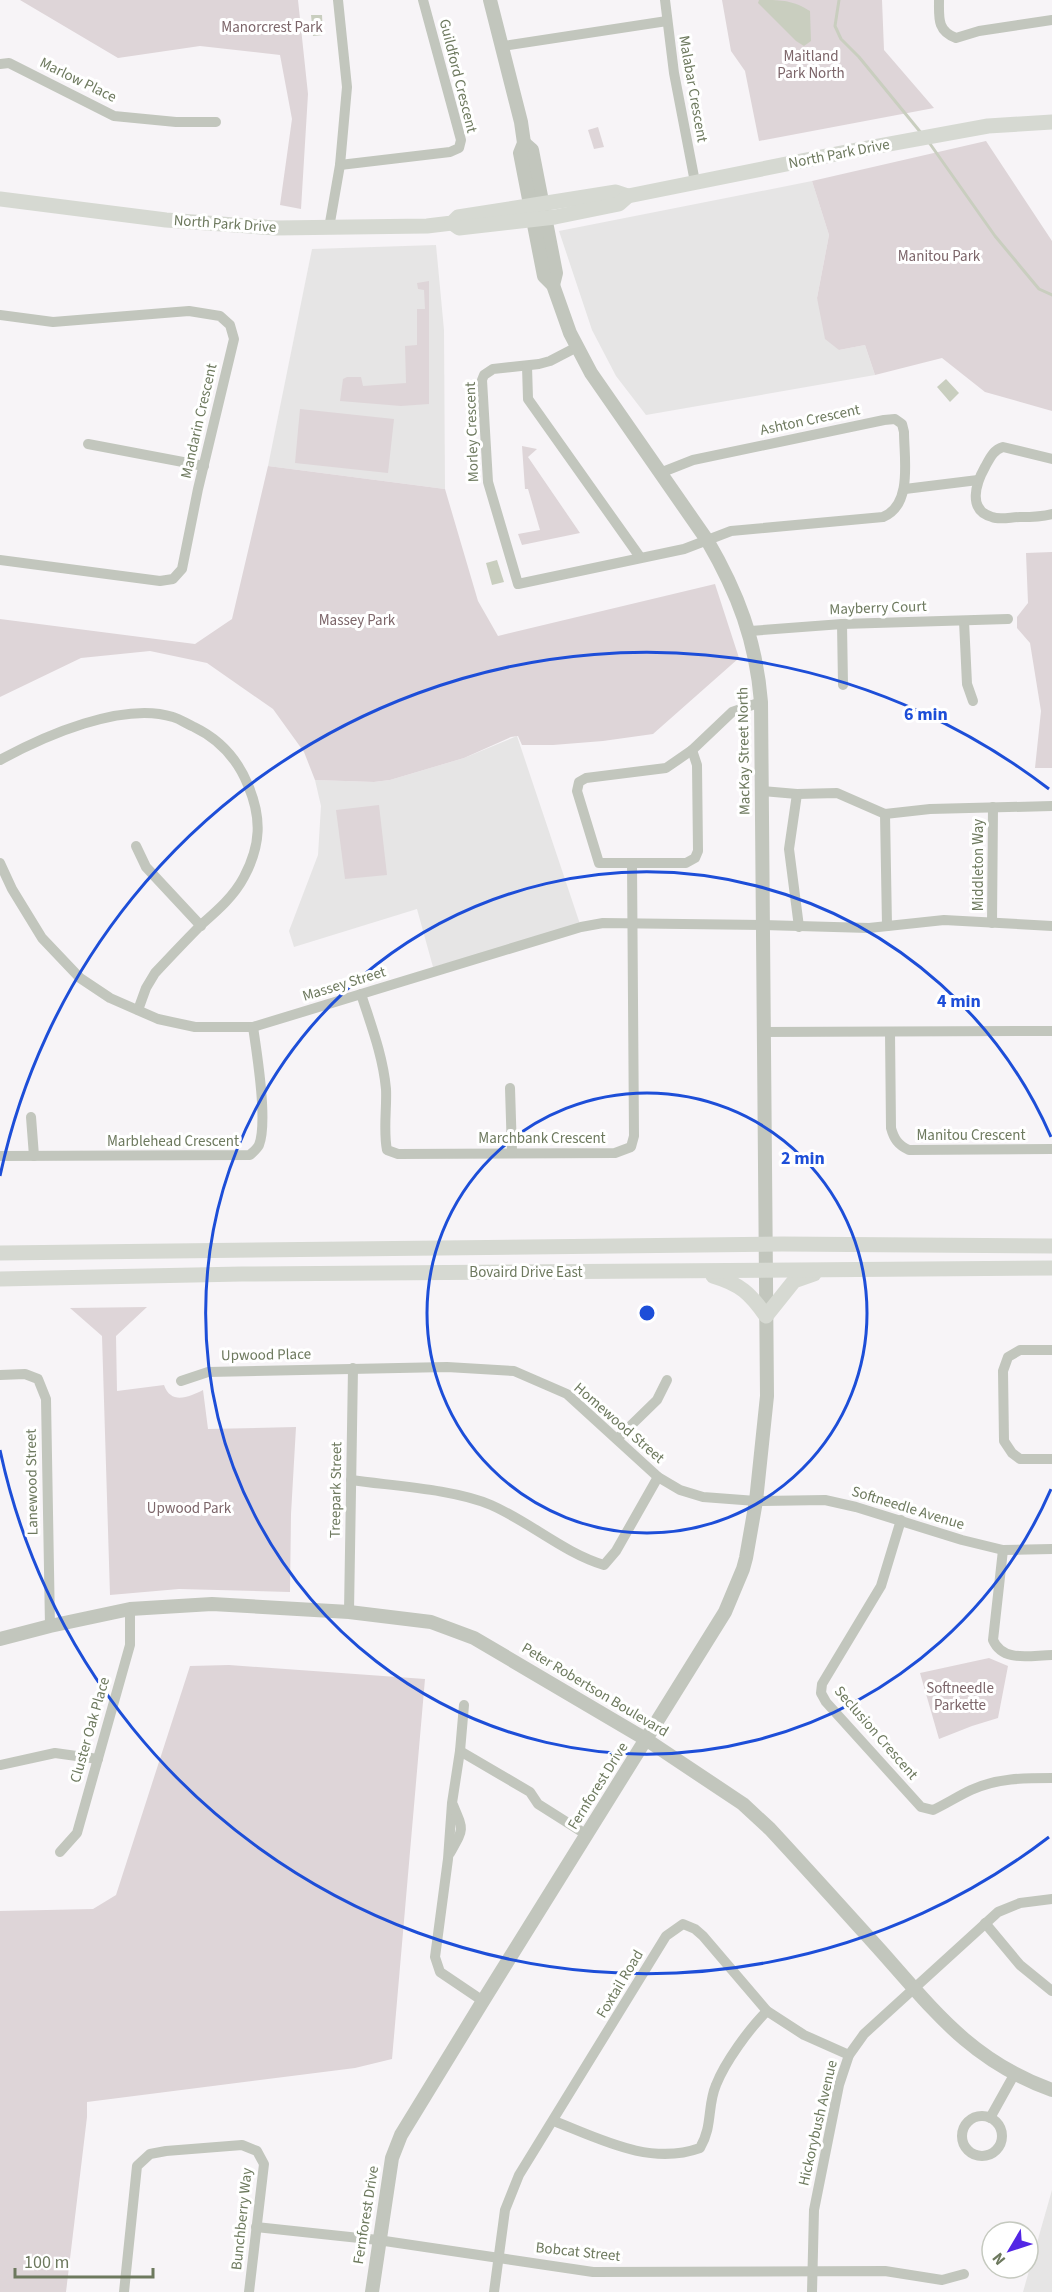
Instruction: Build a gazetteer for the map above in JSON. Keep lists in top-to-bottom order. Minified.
{"streets":{"main road":["North Park Drive","Bovaird Drive East"],"street":["Guildford Crescent","Marlow Place","Malabar Crescent","Ashton Crescent","Mandarin Crescent","Morley Crescent","Mayberry Court","MacKay Street North","Middleton Way","Massey Street","Manitou Crescent","Marchbank Crescent","Marblehead Crescent","Upwood Place","Homewood Street","Lanewood Street","Treepark Street","Softneedle Avenue","Peter Robertson Boulevard","Cluster Oak Place","Seclusion Crescent","Fernforest Drive","Foxtail Road","Hickorybush Avenue","Bunchberry Way","Bobcat Street"]},"crossings":[["Malabar Crescent","North Park Drive"],["North Park Drive","MacKay Street North"],["Ashton Crescent","MacKay Street North"],["Morley Crescent","MacKay Street North"],["Mayberry Court","MacKay Street North"],["MacKay Street North","Middleton Way"],["MacKay Street North","Massey Street"],["MacKay Street North","Bovaird Drive East"],["MacKay Street North","Fernforest Drive"],["Middleton Way","Massey Street"],["Massey Street","Marchbank Crescent"],["Massey Street","Marblehead Crescent"],["Bovaird Drive East","Fernforest Drive"],["Upwood Place","Homewood Street"],["Upwood Place","Treepark Street"],["Homewood Street","Treepark Street"],["Homewood Street","Softneedle Avenue"],["Homewood Street","Fernforest Drive"],["Lanewood Street","Peter Robertson Boulevard"],["Treepark Street","Peter Robertson Boulevard"],["Softneedle Avenue","Seclusion Crescent"],["Softneedle Avenue","Fernforest Drive"],["Peter Robertson Boulevard","Cluster Oak Place"],["Peter Robertson Boulevard","Fernforest Drive"],["Peter Robertson Boulevard","Hickorybush Avenue"],["Fernforest Drive","Bobcat Street"],["Foxtail Road","Hickorybush Avenue"],["Foxtail Road","Bobcat Street"],["Hickorybush Avenue","Bobcat Street"],["Bunchberry Way","Bobcat Street"]],"parks":["Manorcrest Park","Maitland Park North","Manitou Park","Massey Park","Upwood Park","Softneedle Parkette"],"scale_bar":"100 m","north":"bottom left","rings":["6 min","4 min","2 min"]}
